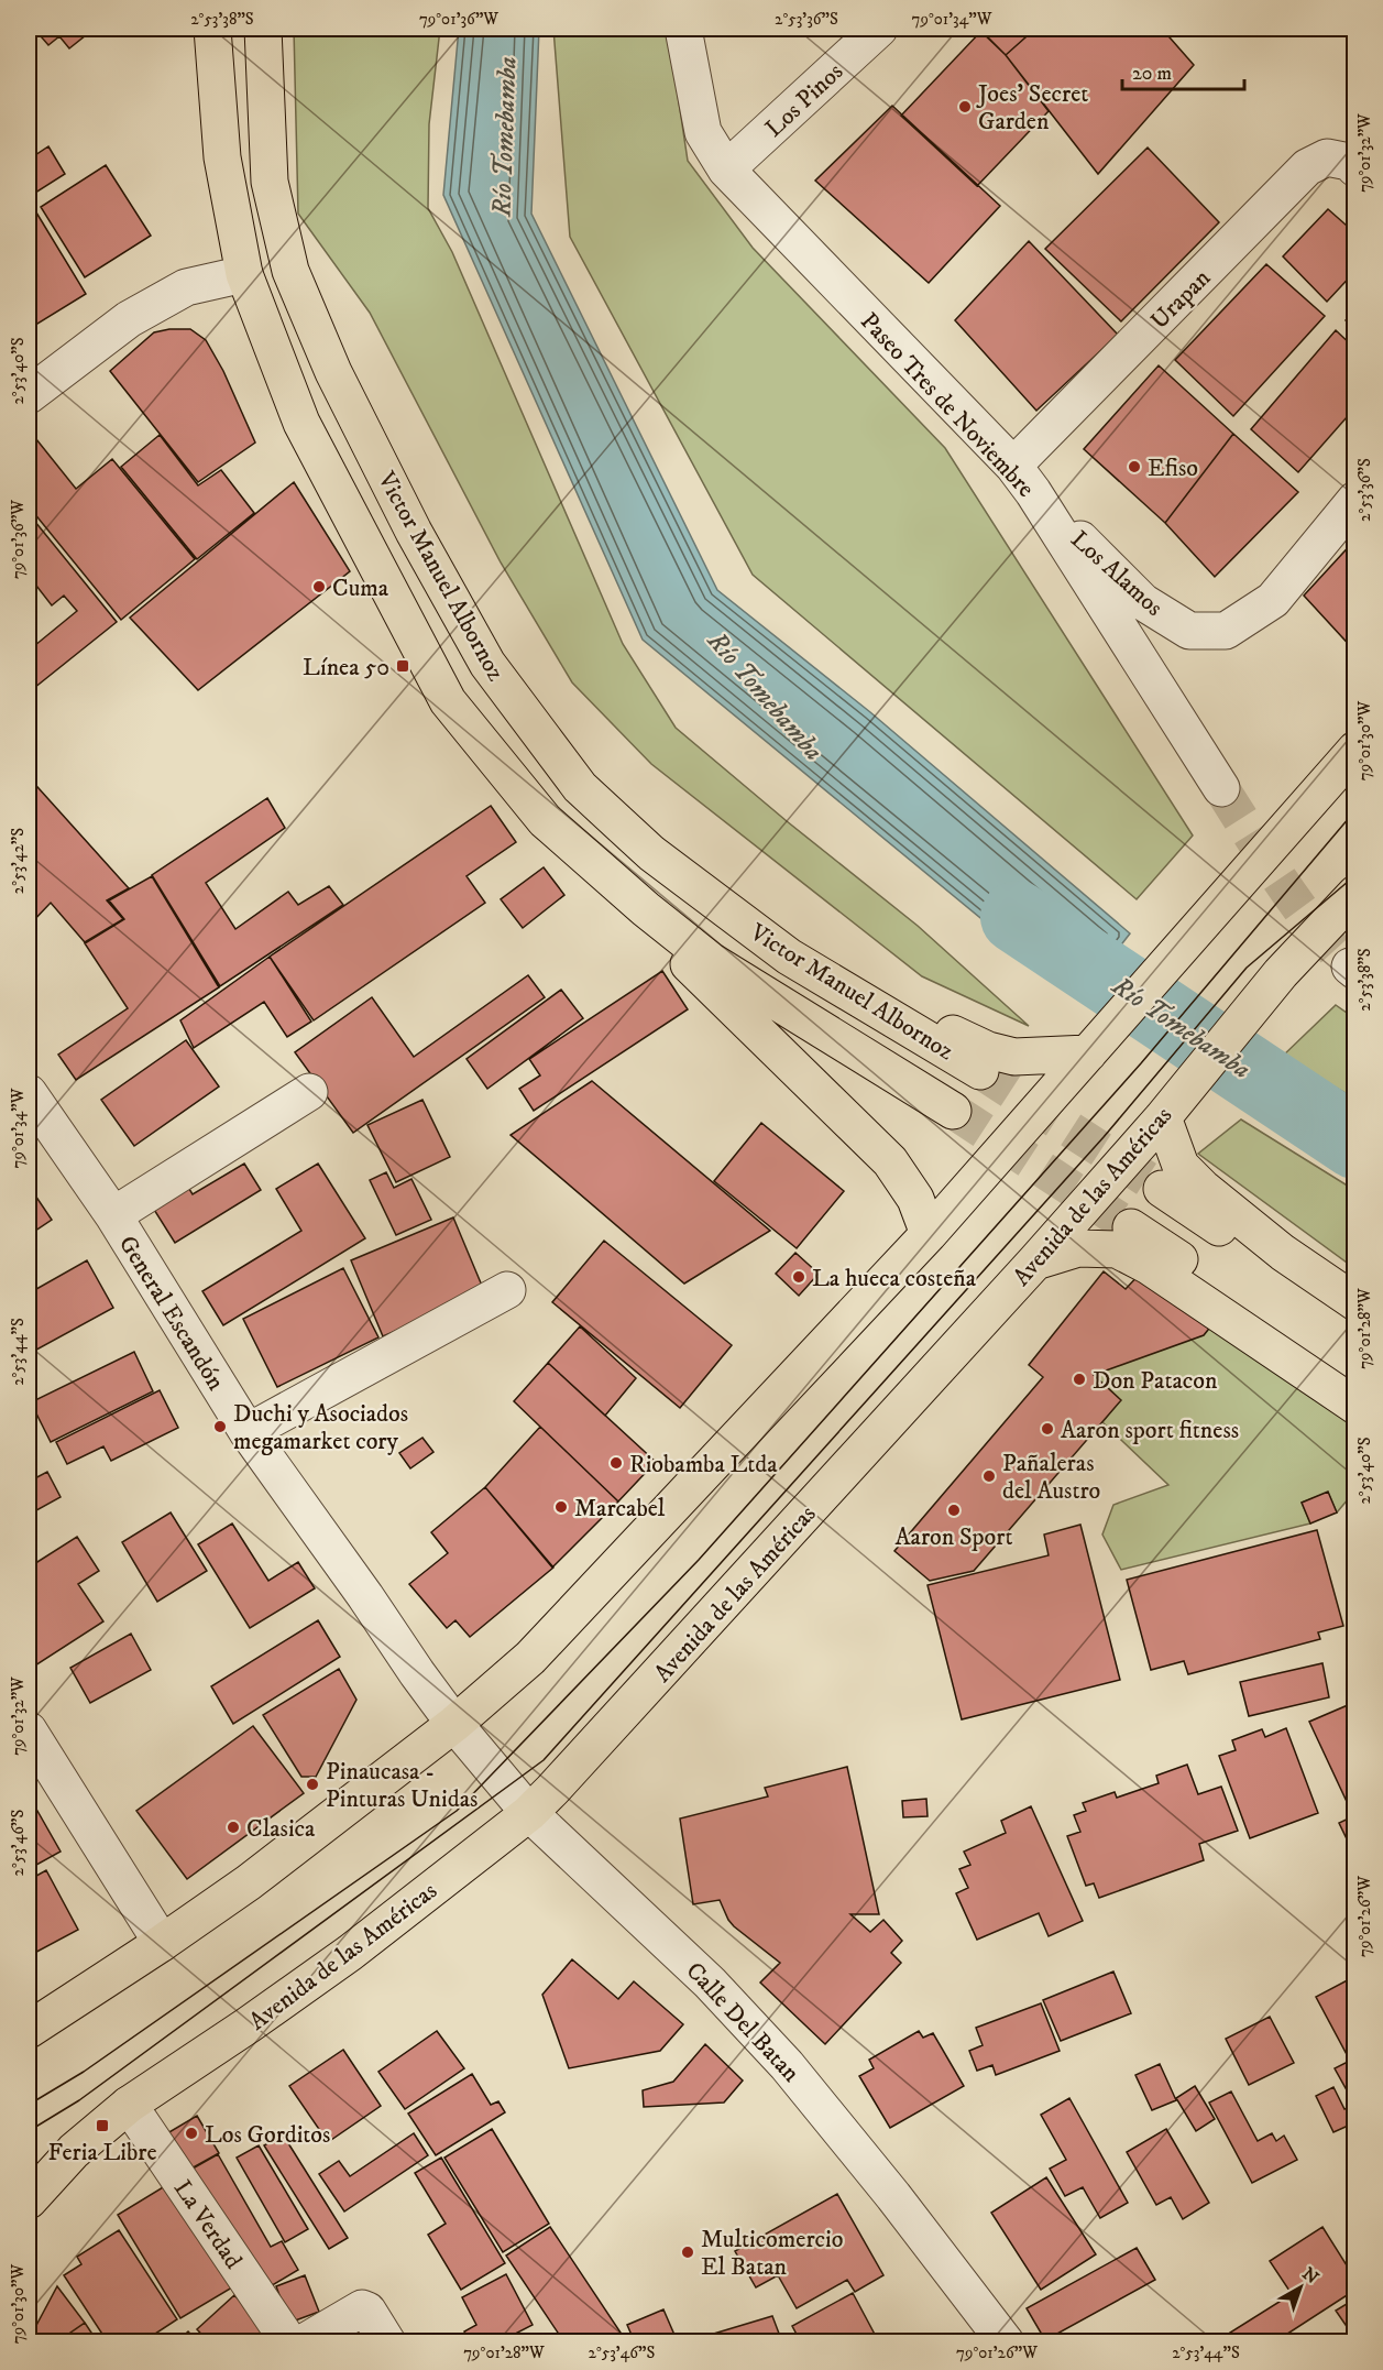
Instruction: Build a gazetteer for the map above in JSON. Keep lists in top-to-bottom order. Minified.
{"streets":{"main road":["Victor Manuel Albornoz","Avenida de las Américas"],"street":["Los Pinos","Urapan","Paseo Tres de Noviembre","Los Alamos","General Escandón","Calle Del Batan","La Verdad"]},"crossings":[["Los Pinos","Paseo Tres de Noviembre"],["Urapan","Paseo Tres de Noviembre"],["Urapan","Los Alamos"],["Paseo Tres de Noviembre","Los Alamos"],["Avenida de las Américas","Calle Del Batan"],["Avenida de las Américas","La Verdad"],["General Escandón","Calle Del Batan"]],"water":["Río Tomebamba"],"places":{"other":["Joes' Secret Garden","Efiso","Cuma","La hueca costeña","Don Patacon","Duchi y Asociados megamarket cory","Aaron sport fitness","Riobamba Ltda","Pañaleras del Austro","Marcabel","Aaron Sport","Pinaucasa - Pinturas Unidas","Clasica","Los Gorditos","Multicomercio El Batan"],"transit":["Línea 50","Feria Libre"]},"scale_bar":"20 m","north":"top right","coordinates":["2°53'38\"S","79°01'36\"W","2°53'36\"S","79°01'34\"W","79°01'32\"W","2°53'40\"S","79°01'30\"W","2°53'42\"S","79°01'28\"W","2°53'44\"S","2°53'46\"S","79°01'26\"W"]}
